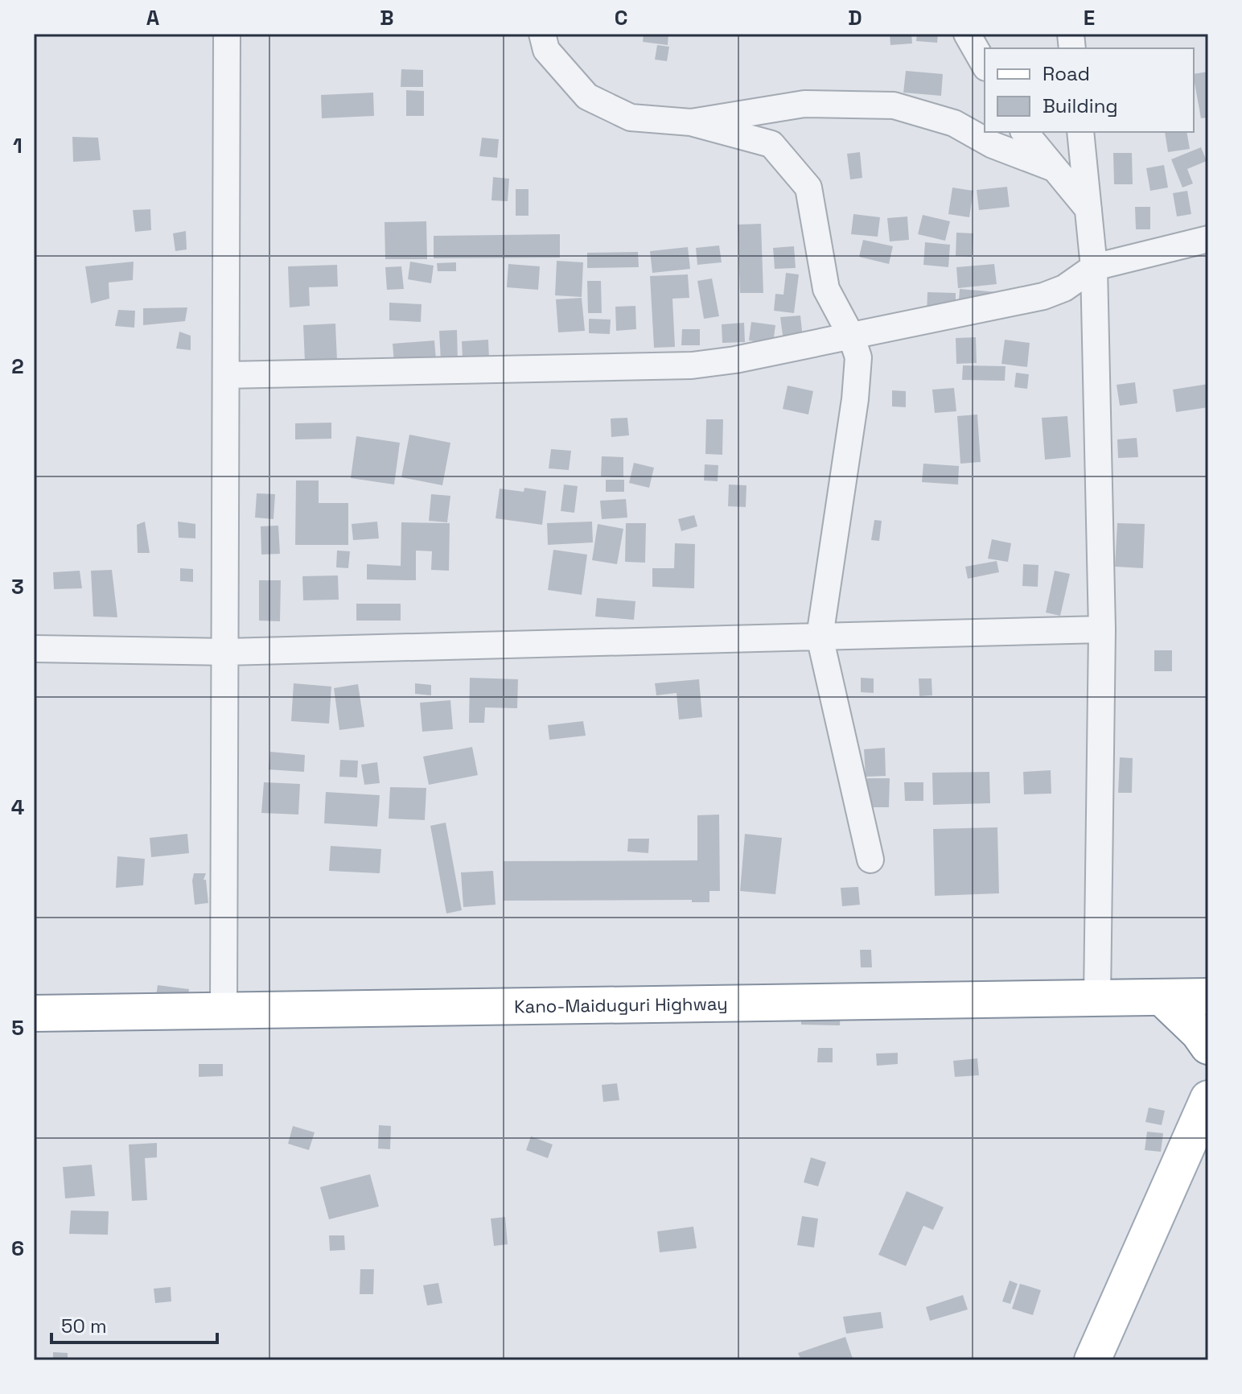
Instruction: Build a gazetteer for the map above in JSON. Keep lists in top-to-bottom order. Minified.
{"streets":{"main road":["Kano-Maiduguri Highway"]},"legend":["Road","Building"],"scale_bar":"50 m","grid":{"columns":["A","B","C","D","E"],"rows":["1","2","3","4","5","6"]}}
